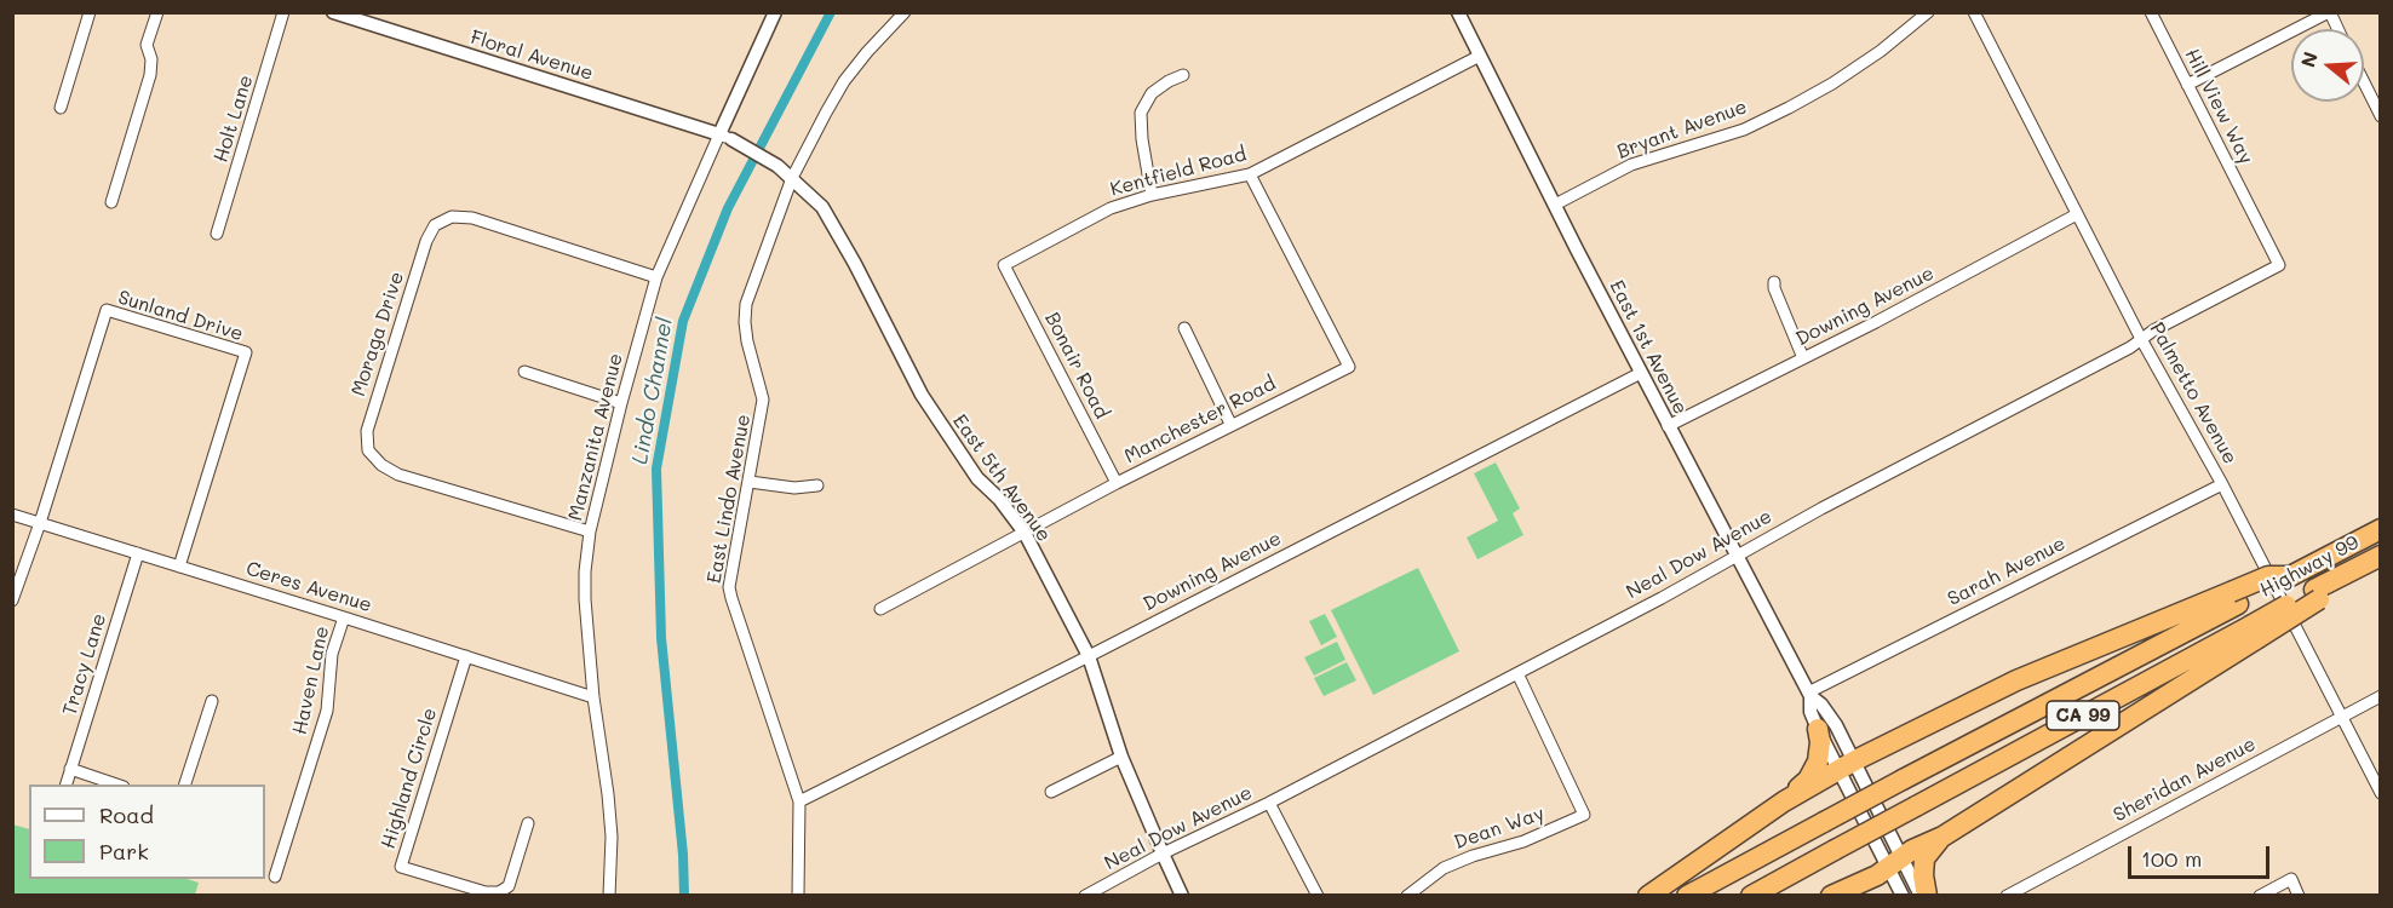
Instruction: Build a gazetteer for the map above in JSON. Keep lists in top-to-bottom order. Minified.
{"streets":{"highway":["Highway 99","CA 99"],"street":["Floral Avenue","Hill View Way","Holt Lane","Bryant Avenue","Kentfield Road","Downing Avenue","Sunland Drive","Moraga Drive","East 1st Avenue","Bonair Road","Palmetto Avenue","Manchester Road","Manzanita Avenue","East 5th Avenue","East Lindo Avenue","Neal Dow Avenue","Sarah Avenue","Ceres Avenue","Tracy Lane","Haven Lane","Highland Circle","Sheridan Avenue","Dean Way"]},"crossings":[["Floral Avenue","Manzanita Avenue"],["Floral Avenue","East 5th Avenue"],["Hill View Way","Neal Dow Avenue"],["Bryant Avenue","East 1st Avenue"],["Kentfield Road","East 1st Avenue"],["Kentfield Road","Bonair Road"],["Kentfield Road","Manchester Road"],["Downing Avenue","East 1st Avenue"],["Downing Avenue","Palmetto Avenue"],["Downing Avenue","East 5th Avenue"],["Downing Avenue","East Lindo Avenue"],["Sunland Drive","Ceres Avenue"],["Moraga Drive","Manzanita Avenue"],["East 1st Avenue","Neal Dow Avenue"],["East 1st Avenue","Sarah Avenue"],["Bonair Road","Manchester Road"],["Palmetto Avenue","Neal Dow Avenue"],["Palmetto Avenue","Sarah Avenue"],["Palmetto Avenue","Sheridan Avenue"],["Manchester Road","East 5th Avenue"],["Manzanita Avenue","East 5th Avenue"],["Manzanita Avenue","Ceres Avenue"],["East 5th Avenue","East Lindo Avenue"],["East 5th Avenue","Neal Dow Avenue"],["Neal Dow Avenue","Dean Way"],["Highway 99","CA 99"],["Ceres Avenue","Tracy Lane"],["Ceres Avenue","Haven Lane"],["Ceres Avenue","Highland Circle"]],"water":["Lindo Channel"],"legend":["Road","Park"],"scale_bar":"100 m","north":"left"}
